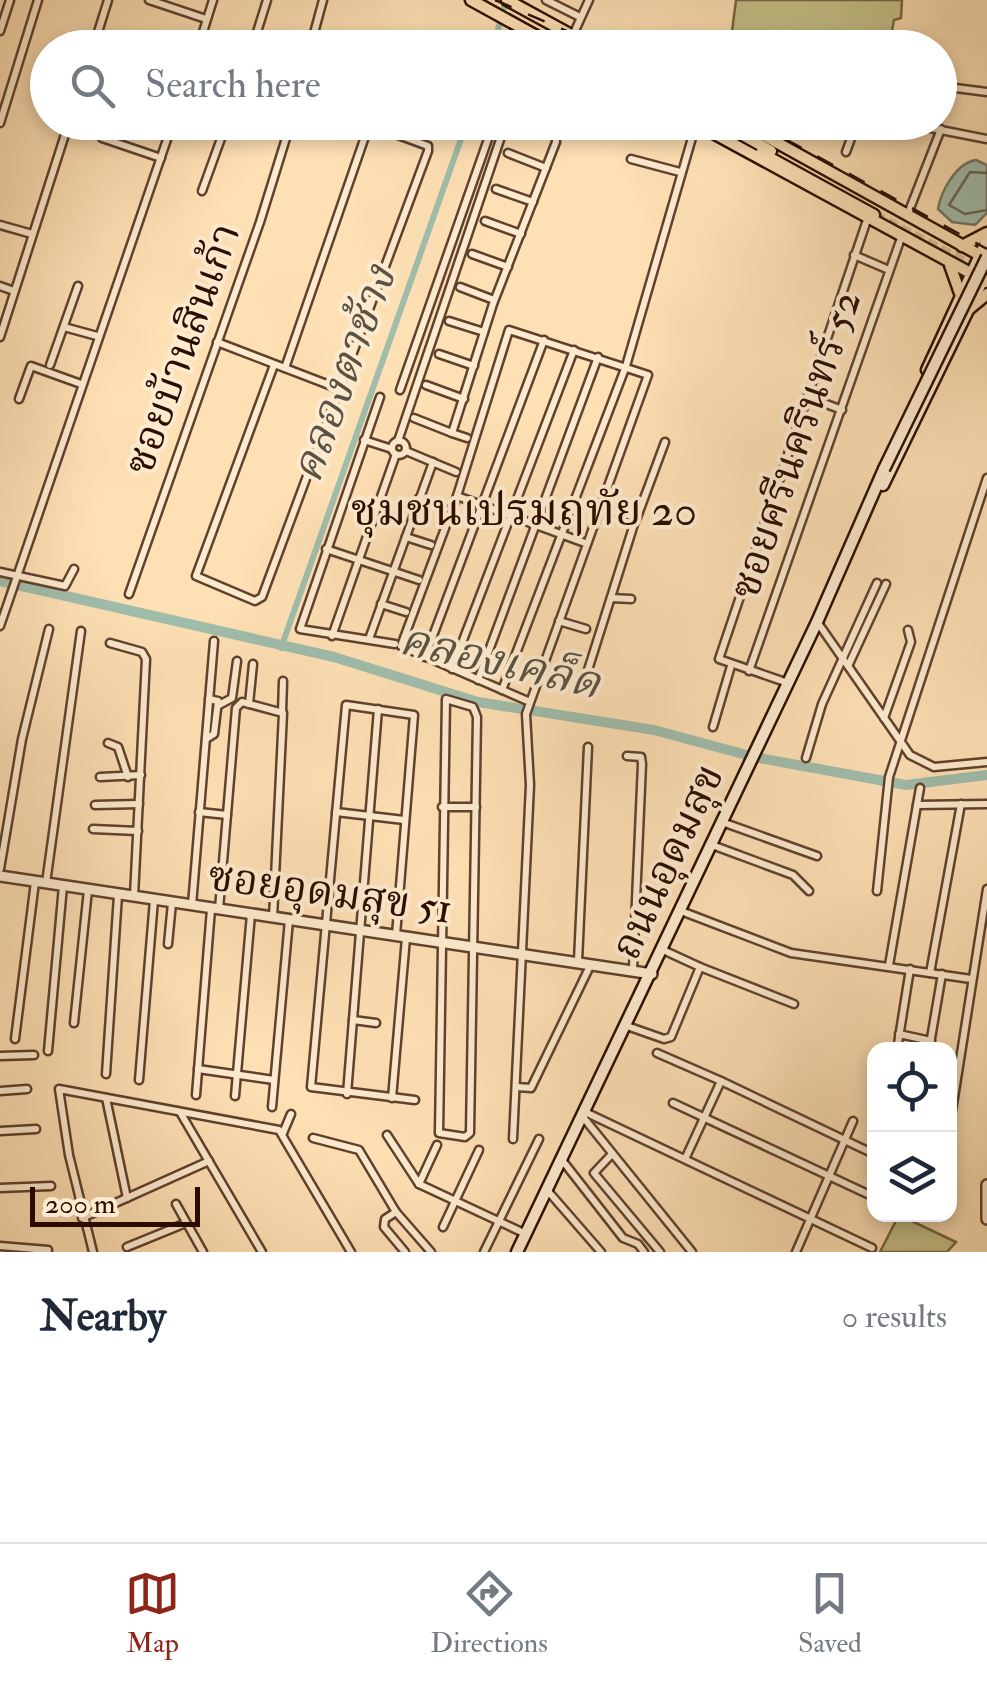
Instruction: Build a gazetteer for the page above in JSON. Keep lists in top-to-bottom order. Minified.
{"streets":{"main road":["ถนนอุดมสุข"],"street":["ซอยบ้านสินเก้า","ซอยศรีนครินทร์ 52","ซอยอุดมสุข 51"]},"crossings":[["ถนนอุดมสุข","ซอยอุดมสุข 51"]],"districts":["ชุมชนเปรมฤทัย 20"],"water":["คลองตาช้าง","คลองเคล็ด"],"scale_bar":"200 m","page":{"search":"Search here","scale":"200 m","heading":["Nearby","0 results"],"nav":["Map","Directions","Saved"]}}
